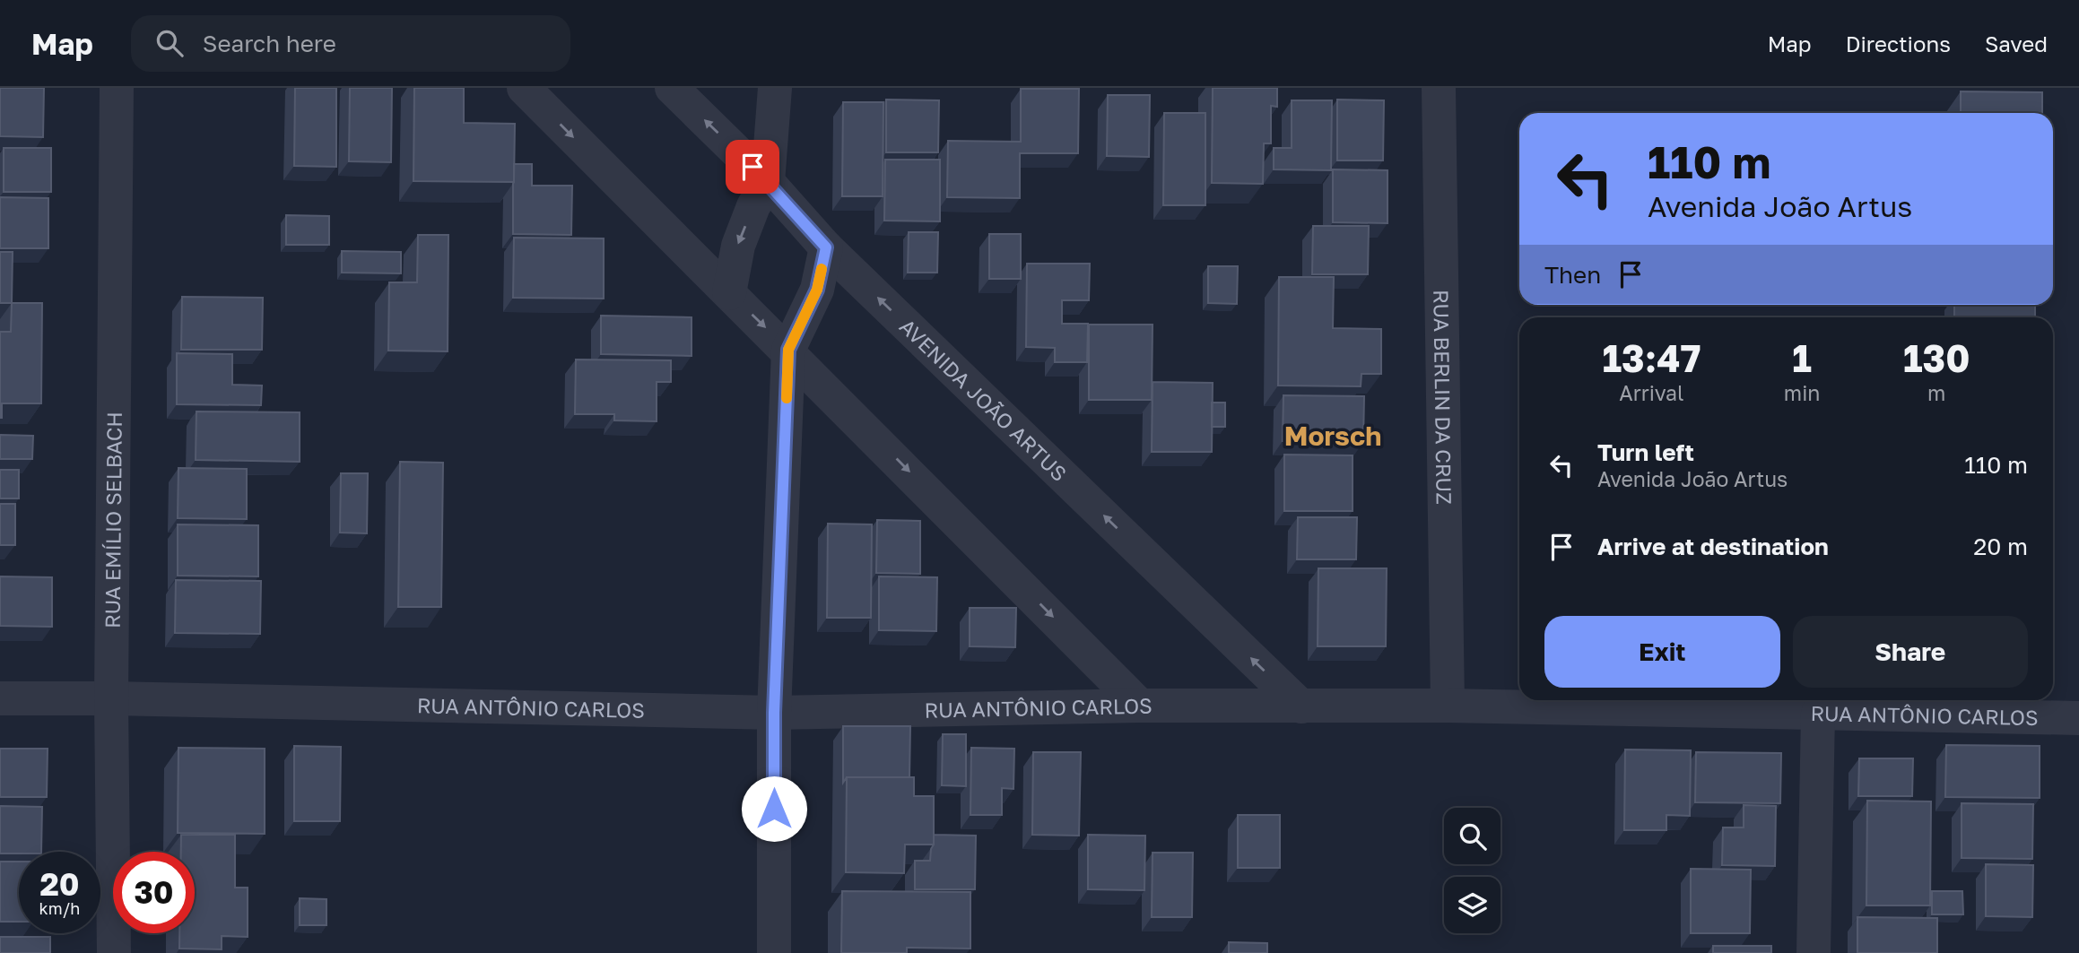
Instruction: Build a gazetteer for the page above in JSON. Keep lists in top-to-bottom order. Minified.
{"streets":{"street":["RUA BERLIN DA CRUZ","AVENIDA JOÃO ARTUS","RUA EMÍLIO SELBACH","RUA ANTÔNIO CARLOS"]},"crossings":[["RUA BERLIN DA CRUZ","RUA ANTÔNIO CARLOS"],["AVENIDA JOÃO ARTUS","RUA ANTÔNIO CARLOS"],["RUA EMÍLIO SELBACH","RUA ANTÔNIO CARLOS"]],"districts":["Morsch"],"page":{"header":"Map","search":"Search here","nav":["Map","Directions","Saved"],"turn":["110 m","Avenida João Artus"],"then":"Then","eta":["13:47","Arrival","1","min","130","m"],"list":[{"name":"Turn left","note":"Avenida João Artus","value":"110 m"},{"name":"Arrive at destination","value":"20 m"}],"buttons":["Exit","Share"],"speed":"20 km/h","limit":"30"}}
